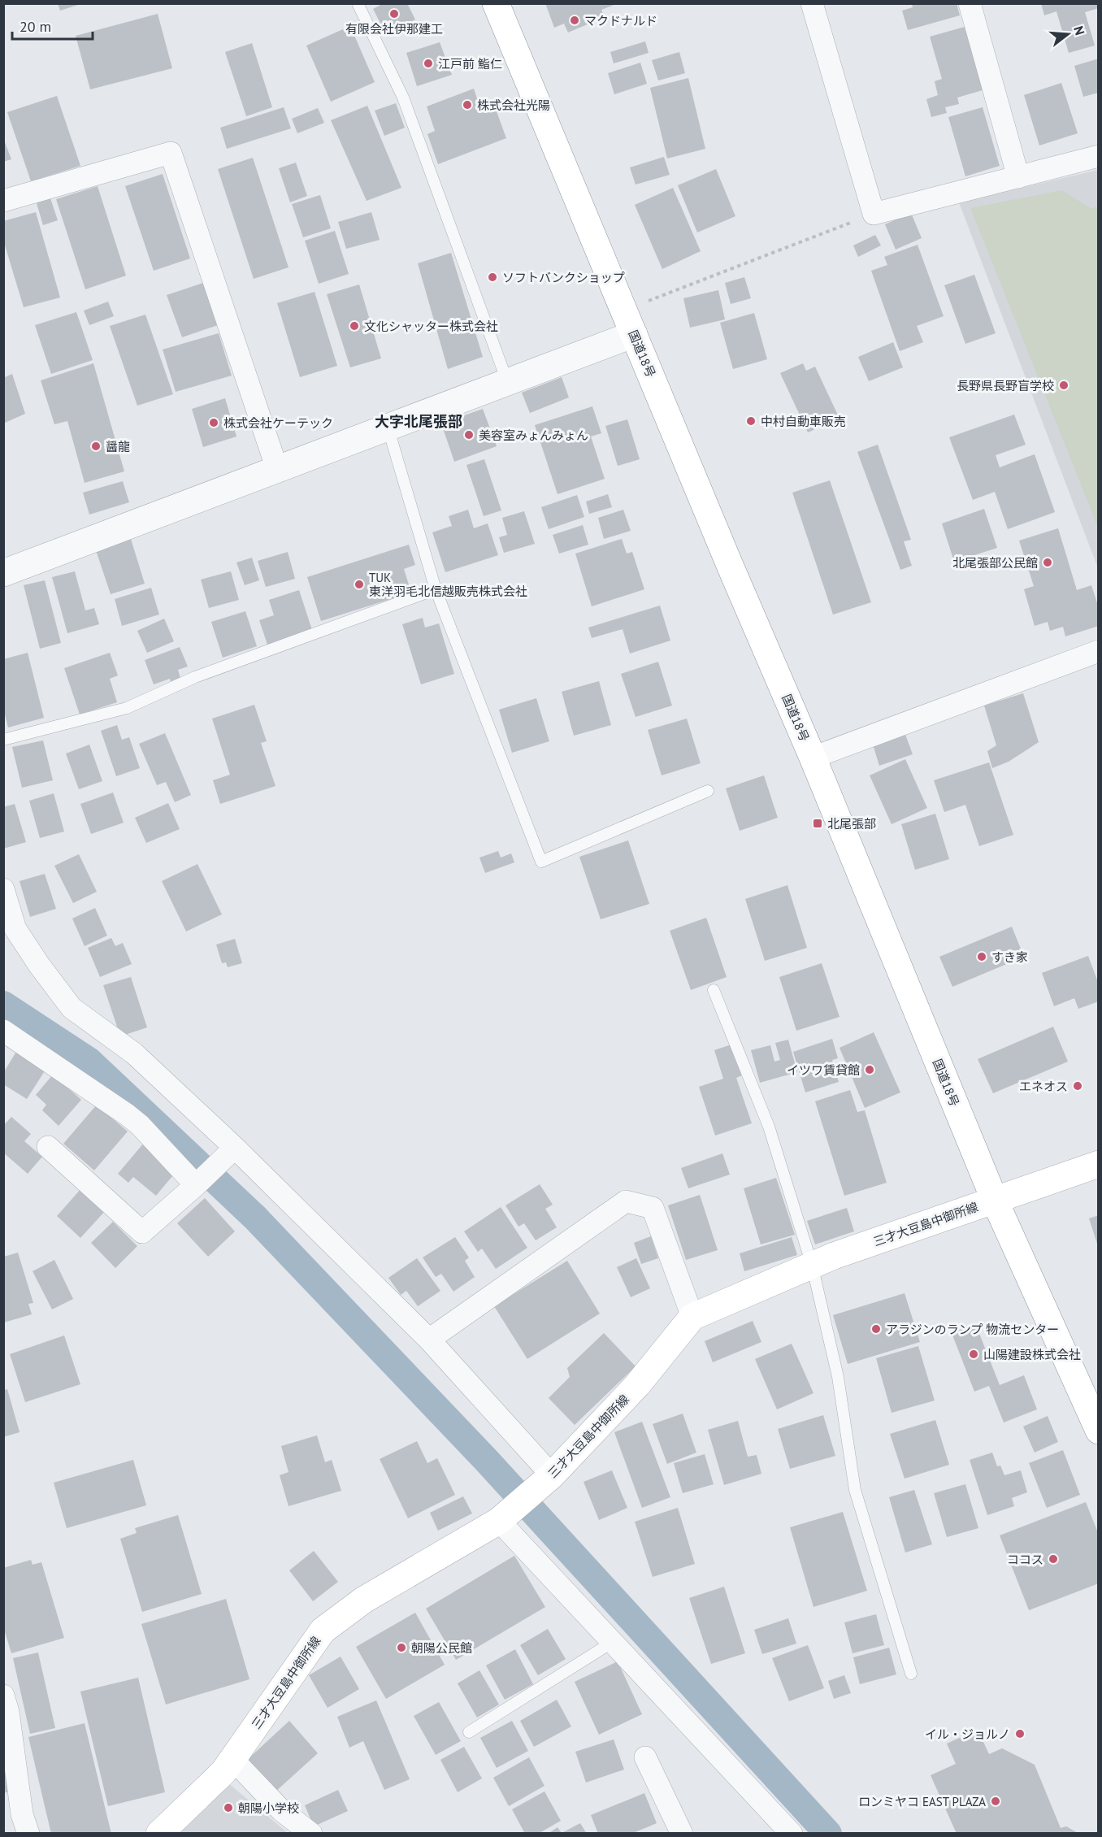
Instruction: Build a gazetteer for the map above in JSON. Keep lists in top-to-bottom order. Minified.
{"streets":{"main road":["国道18号","三才大豆島中御所線"]},"crossings":[["国道18号","三才大豆島中御所線"]],"districts":["大字北尾張部"],"places":{"other":["有限会社伊那建工","マクドナルド","江戸前 鮨仁","株式会社光陽","ソフトバンクショップ","文化シャッター株式会社","長野県長野盲学校","中村自動車販売","株式会社ケーテック","美容室みょんみょん","醤龍","北尾張部公民館","TUK 東洋羽毛北信越販売株式会社","すき家","イツワ賃貸館","エネオス","アラジンのランプ 物流センター","山陽建設株式会社","ココス","朝陽公民館","イル・ジョルノ","ロンミヤコ EAST PLAZA","朝陽小学校"],"transit":["北尾張部"]},"scale_bar":"20 m","north":"right"}
